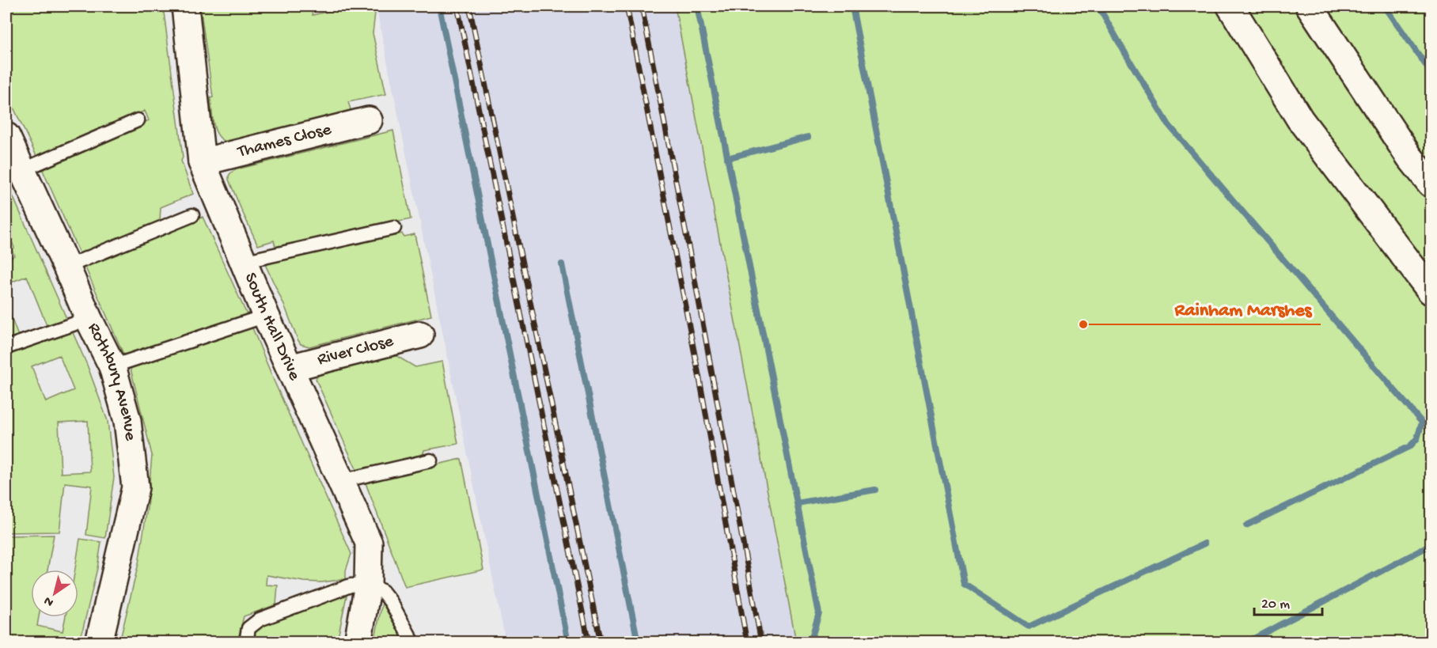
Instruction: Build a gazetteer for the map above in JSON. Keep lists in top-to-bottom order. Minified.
{"streets":{"main road":["Thames Close","South Hall Drive","River Close","Rothbury Avenue"]},"crossings":[["Thames Close","South Hall Drive"],["South Hall Drive","River Close"]],"places":["Rainham Marshes"],"scale_bar":"20 m","north":"bottom left"}
